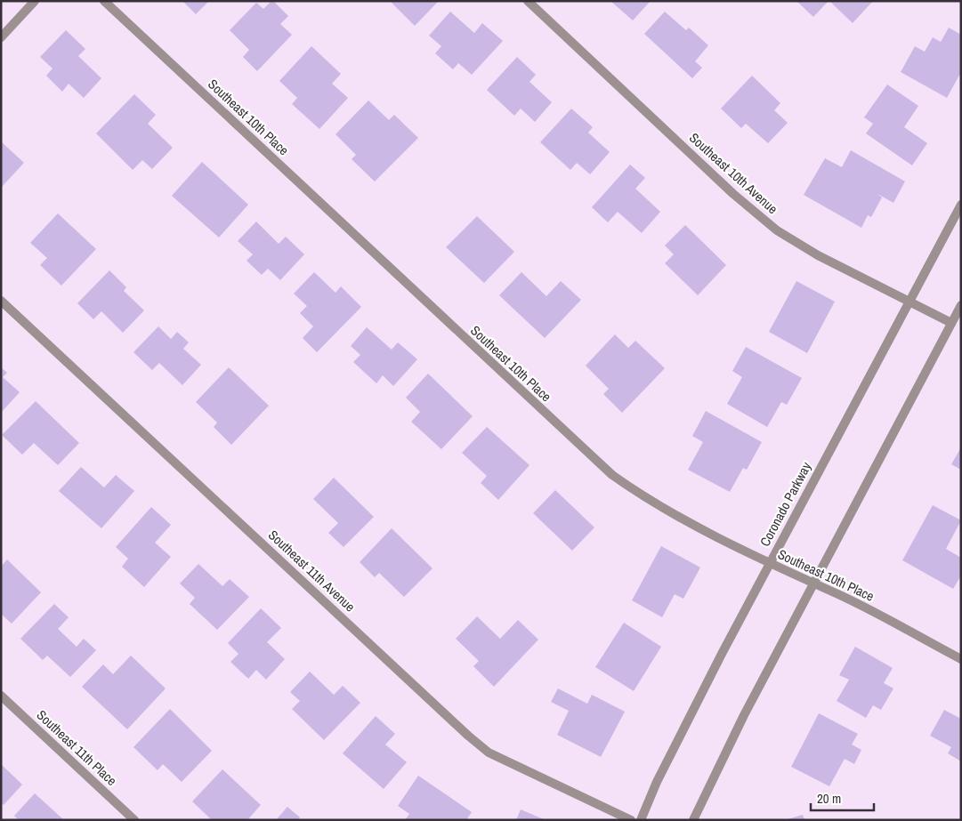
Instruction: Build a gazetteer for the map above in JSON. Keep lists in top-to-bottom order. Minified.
{"streets":{"street":["Southeast 10th Place","Southeast 10th Avenue","Coronado Parkway","Southeast 11th Avenue","Southeast 11th Place"]},"crossings":[["Southeast 10th Place","Coronado Parkway"],["Southeast 10th Avenue","Coronado Parkway"]],"scale_bar":"20 m"}
